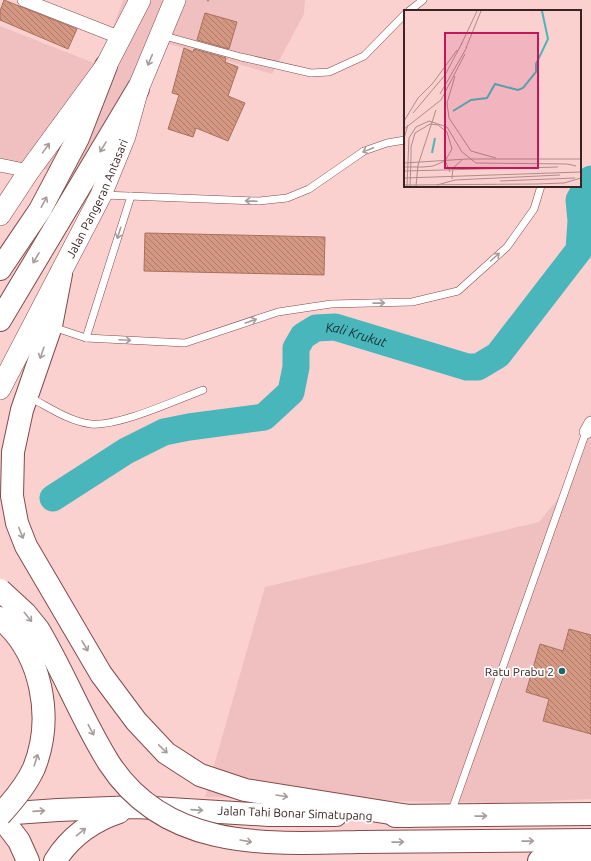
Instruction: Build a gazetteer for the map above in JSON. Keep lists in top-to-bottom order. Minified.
{"streets":{"highway":["Jalan Tahi Bonar Simatupang"],"main road":["Jalan Pangeran Antasari"]},"one_way":["Jalan Tahi Bonar Simatupang"],"water":["Kali Krukut"],"places":["Ratu Prabu 2"]}
